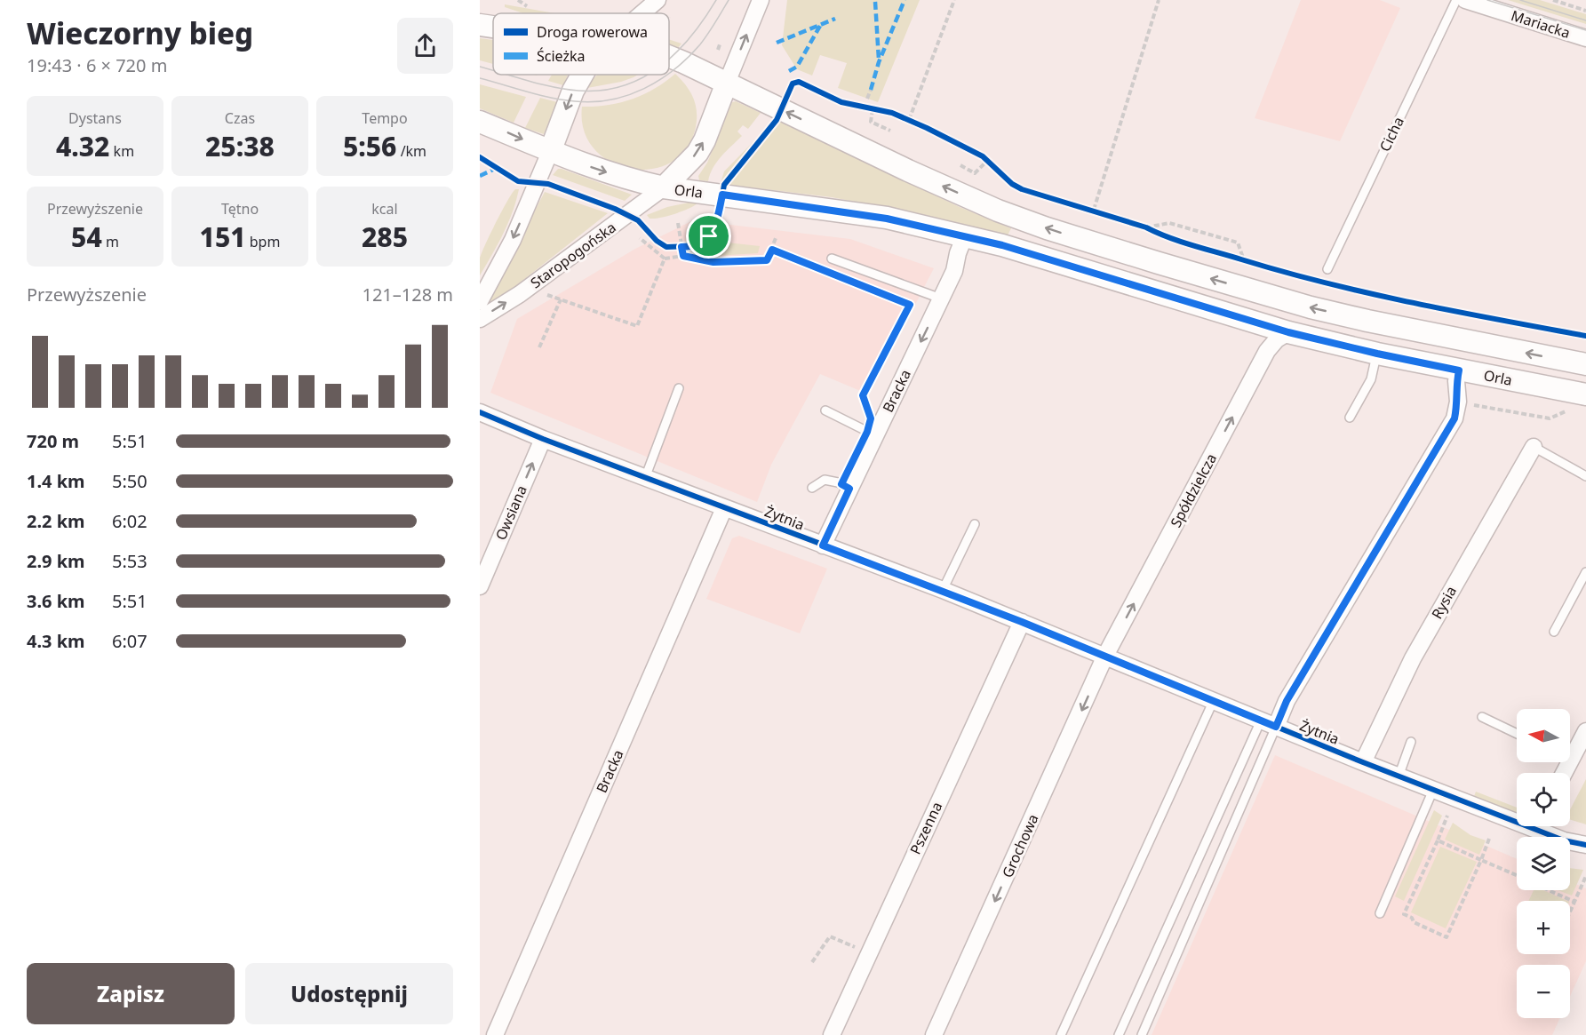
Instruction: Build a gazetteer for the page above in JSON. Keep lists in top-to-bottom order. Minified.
{"streets":{"street":["Mariacka","Orla","Staropogońska","Bracka","Spółdzielcza","Owsiana","Żytnia","Rysia","Pszenna","Grochowa"],"lane":["Cicha"]},"crossings":[["Orla","Staropogońska"],["Orla","Bracka"],["Orla","Spółdzielcza"],["Bracka","Żytnia"],["Spółdzielcza","Żytnia"],["Spółdzielcza","Grochowa"],["Owsiana","Żytnia"],["Żytnia","Rysia"],["Żytnia","Pszenna"],["Żytnia","Grochowa"]],"one_way":["Staropogońska","Spółdzielcza","Owsiana","Grochowa"],"legend":["Droga rowerowa","Ścieżka"],"north":"left","page":{"heading":["Wieczorny bieg","19:43 · 6 × 720 m"],"stats":[["Dystans","4.32 km"],["Czas","25:38"],["Tempo","5:56 /km"],["Przewyższenie","54 m"],["Tętno","151 bpm"],["kcal","285"]],"chart":["Przewyższenie","121–128 m"],"list":[{"name":"720 m","note":"5:51"},{"name":"1.4 km","note":"5:50"},{"name":"2.2 km","note":"6:02"},{"name":"2.9 km","note":"5:53"},{"name":"3.6 km","note":"5:51"},{"name":"4.3 km","note":"6:07"}],"map_buttons":["+","−"],"buttons":["Zapisz","Udostępnij"]}}
